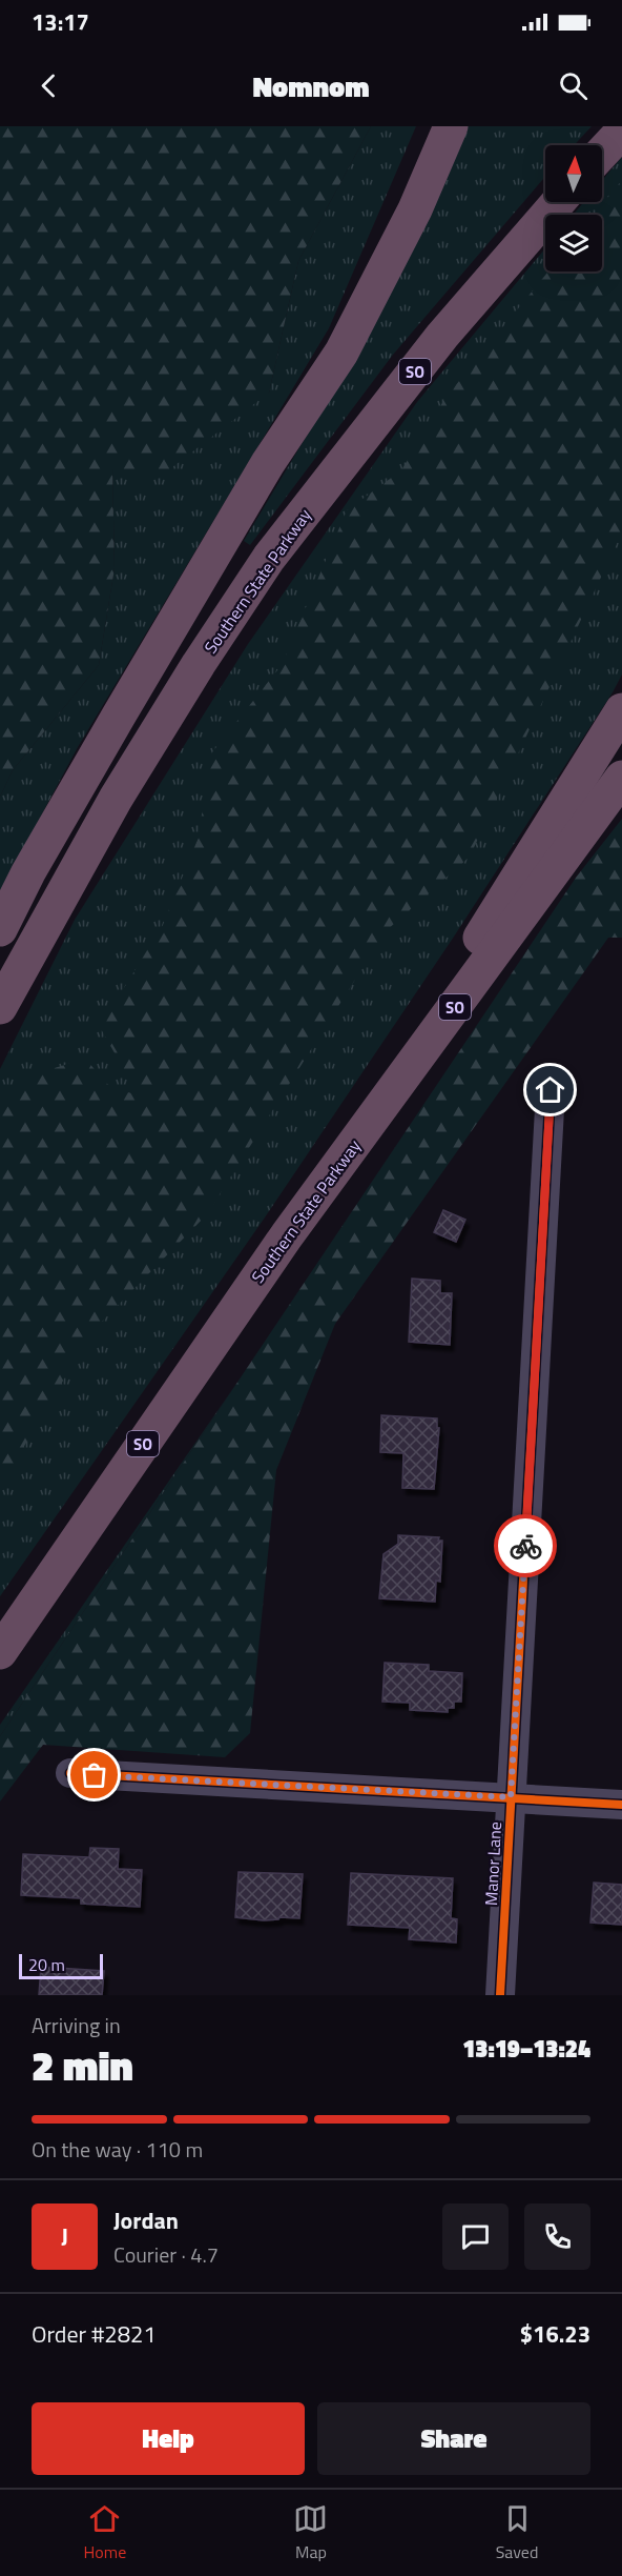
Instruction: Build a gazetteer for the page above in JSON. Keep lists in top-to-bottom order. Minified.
{"streets":{"highway":["SO","Southern State Parkway"],"street":["Manor Lane"]},"scale_bar":"20 m","north":"top","page":{"status":"13:17","header":"Nomnom","scale":"20 m","heading":["2 min","Arriving in","13:19–13:24"],"panel":["Jordan","Courier · 4.7","Order #2821","$16.23"],"bar":"On the way · 110 m","round":"J","buttons":["Help","Share"],"tabs":["Home","Map","Saved"]}}
